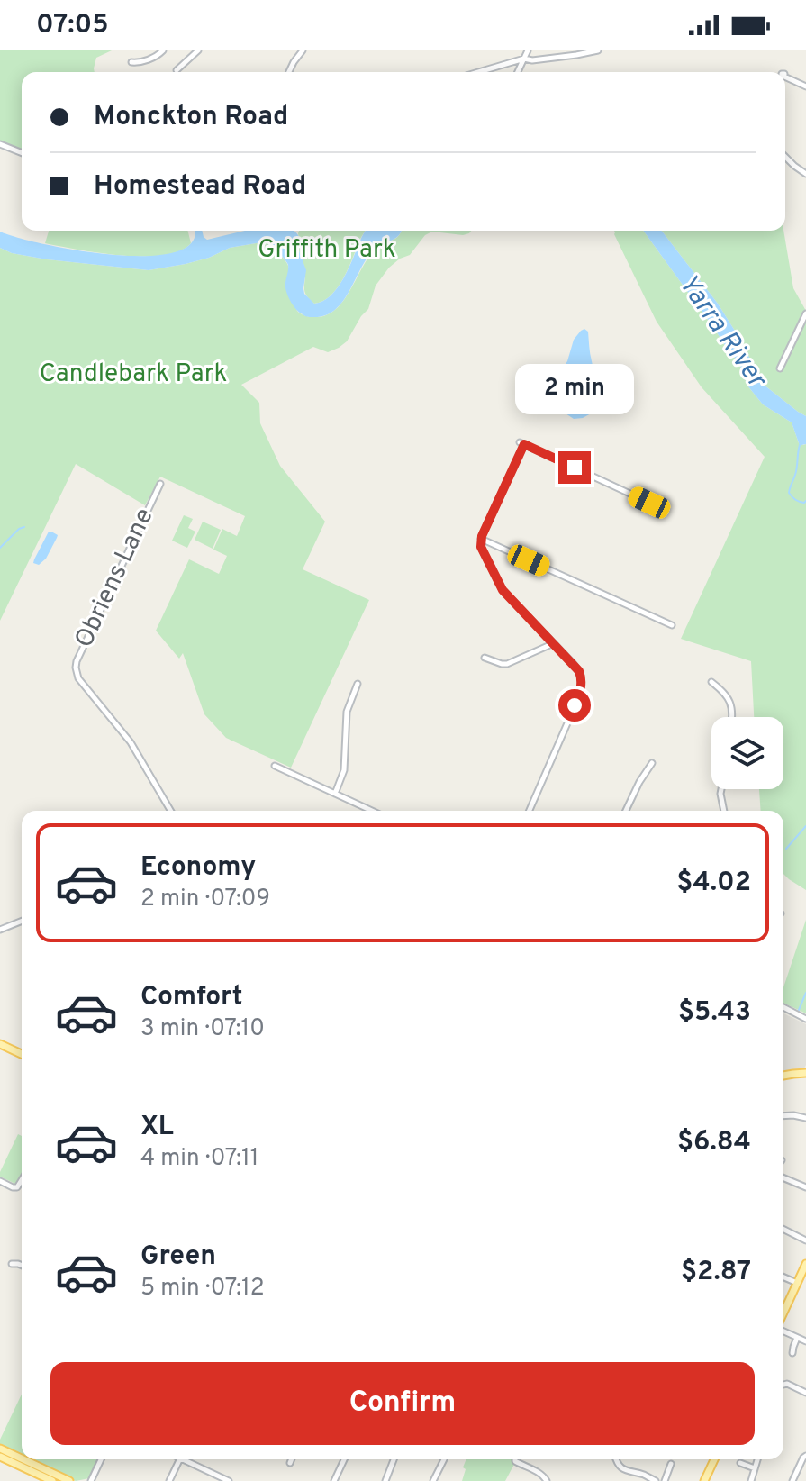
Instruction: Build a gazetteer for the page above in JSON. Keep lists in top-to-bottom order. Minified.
{"streets":{"street":["Obriens Lane"]},"water":["Yarra River"],"parks":["Griffith Park","Candlebark Park"],"page":{"status":"07:05","banner":["Monckton Road","Homestead Road"],"bubble":"2 min","list":[{"name":"Economy","note":"2 min · 07:09","value":"$4.02"},{"name":"Comfort","note":"3 min · 07:10","value":"$5.43"},{"name":"XL","note":"4 min · 07:11","value":"$6.84"},{"name":"Green","note":"5 min · 07:12","value":"$2.87"}],"buttons":"Confirm"}}
